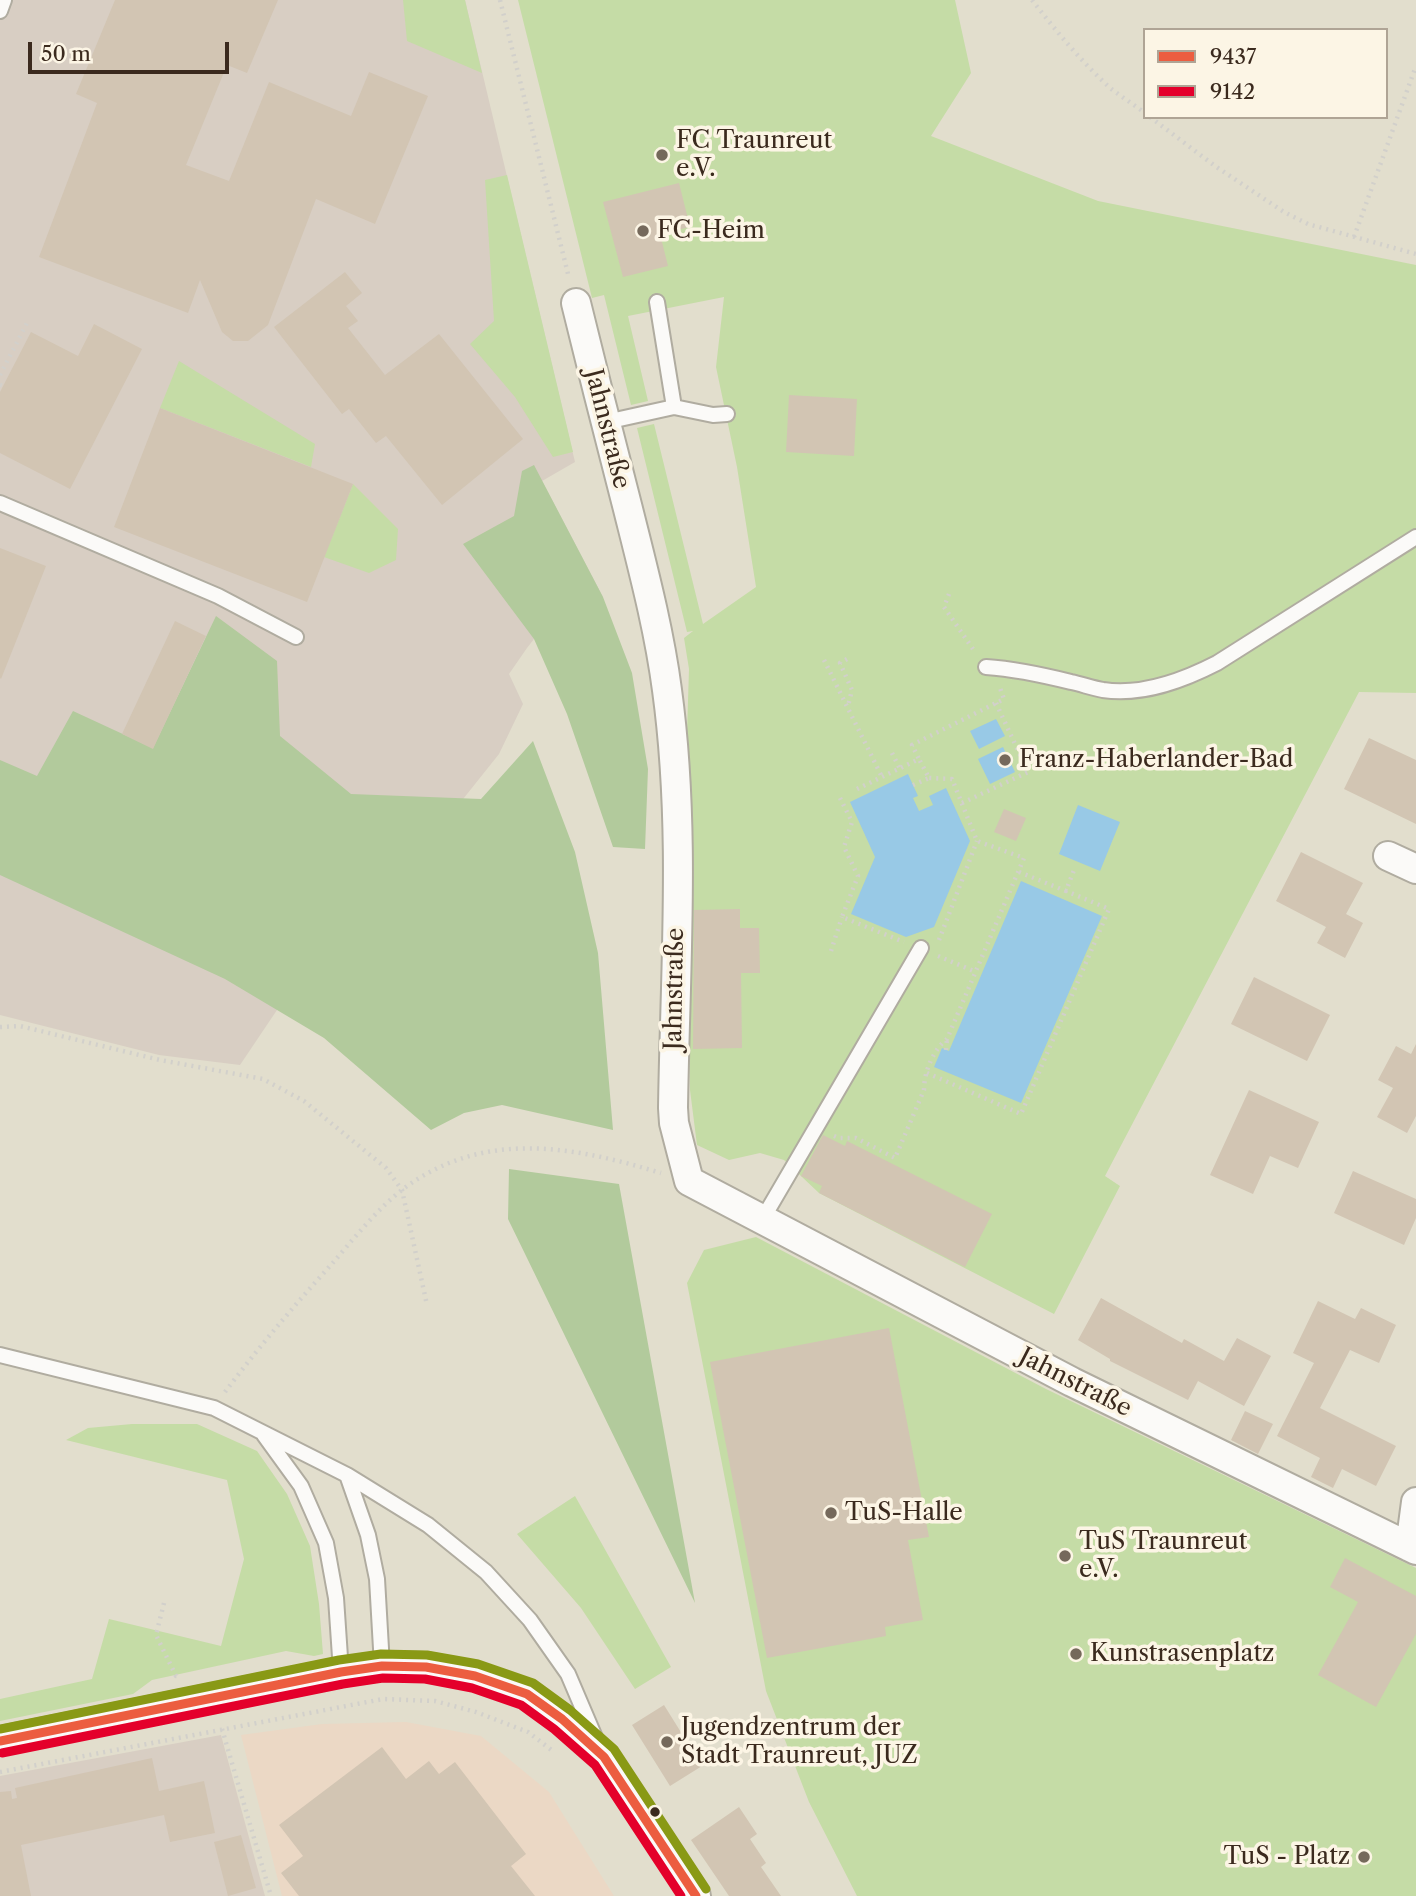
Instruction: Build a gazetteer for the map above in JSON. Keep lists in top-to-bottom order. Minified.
{"streets":{"street":["Jahnstraße"]},"places":["FC Traunreut e.V.","FC-Heim","Franz-Haberlander-Bad","TuS-Halle","TuS Traunreut e.V.","Kunstrasenplatz","Jugendzentrum der Stadt Traunreut, JUZ","TuS - Platz"],"lines":["transit line 9437","transit line 9142"],"legend":["9437","9142"],"scale_bar":"50 m"}
